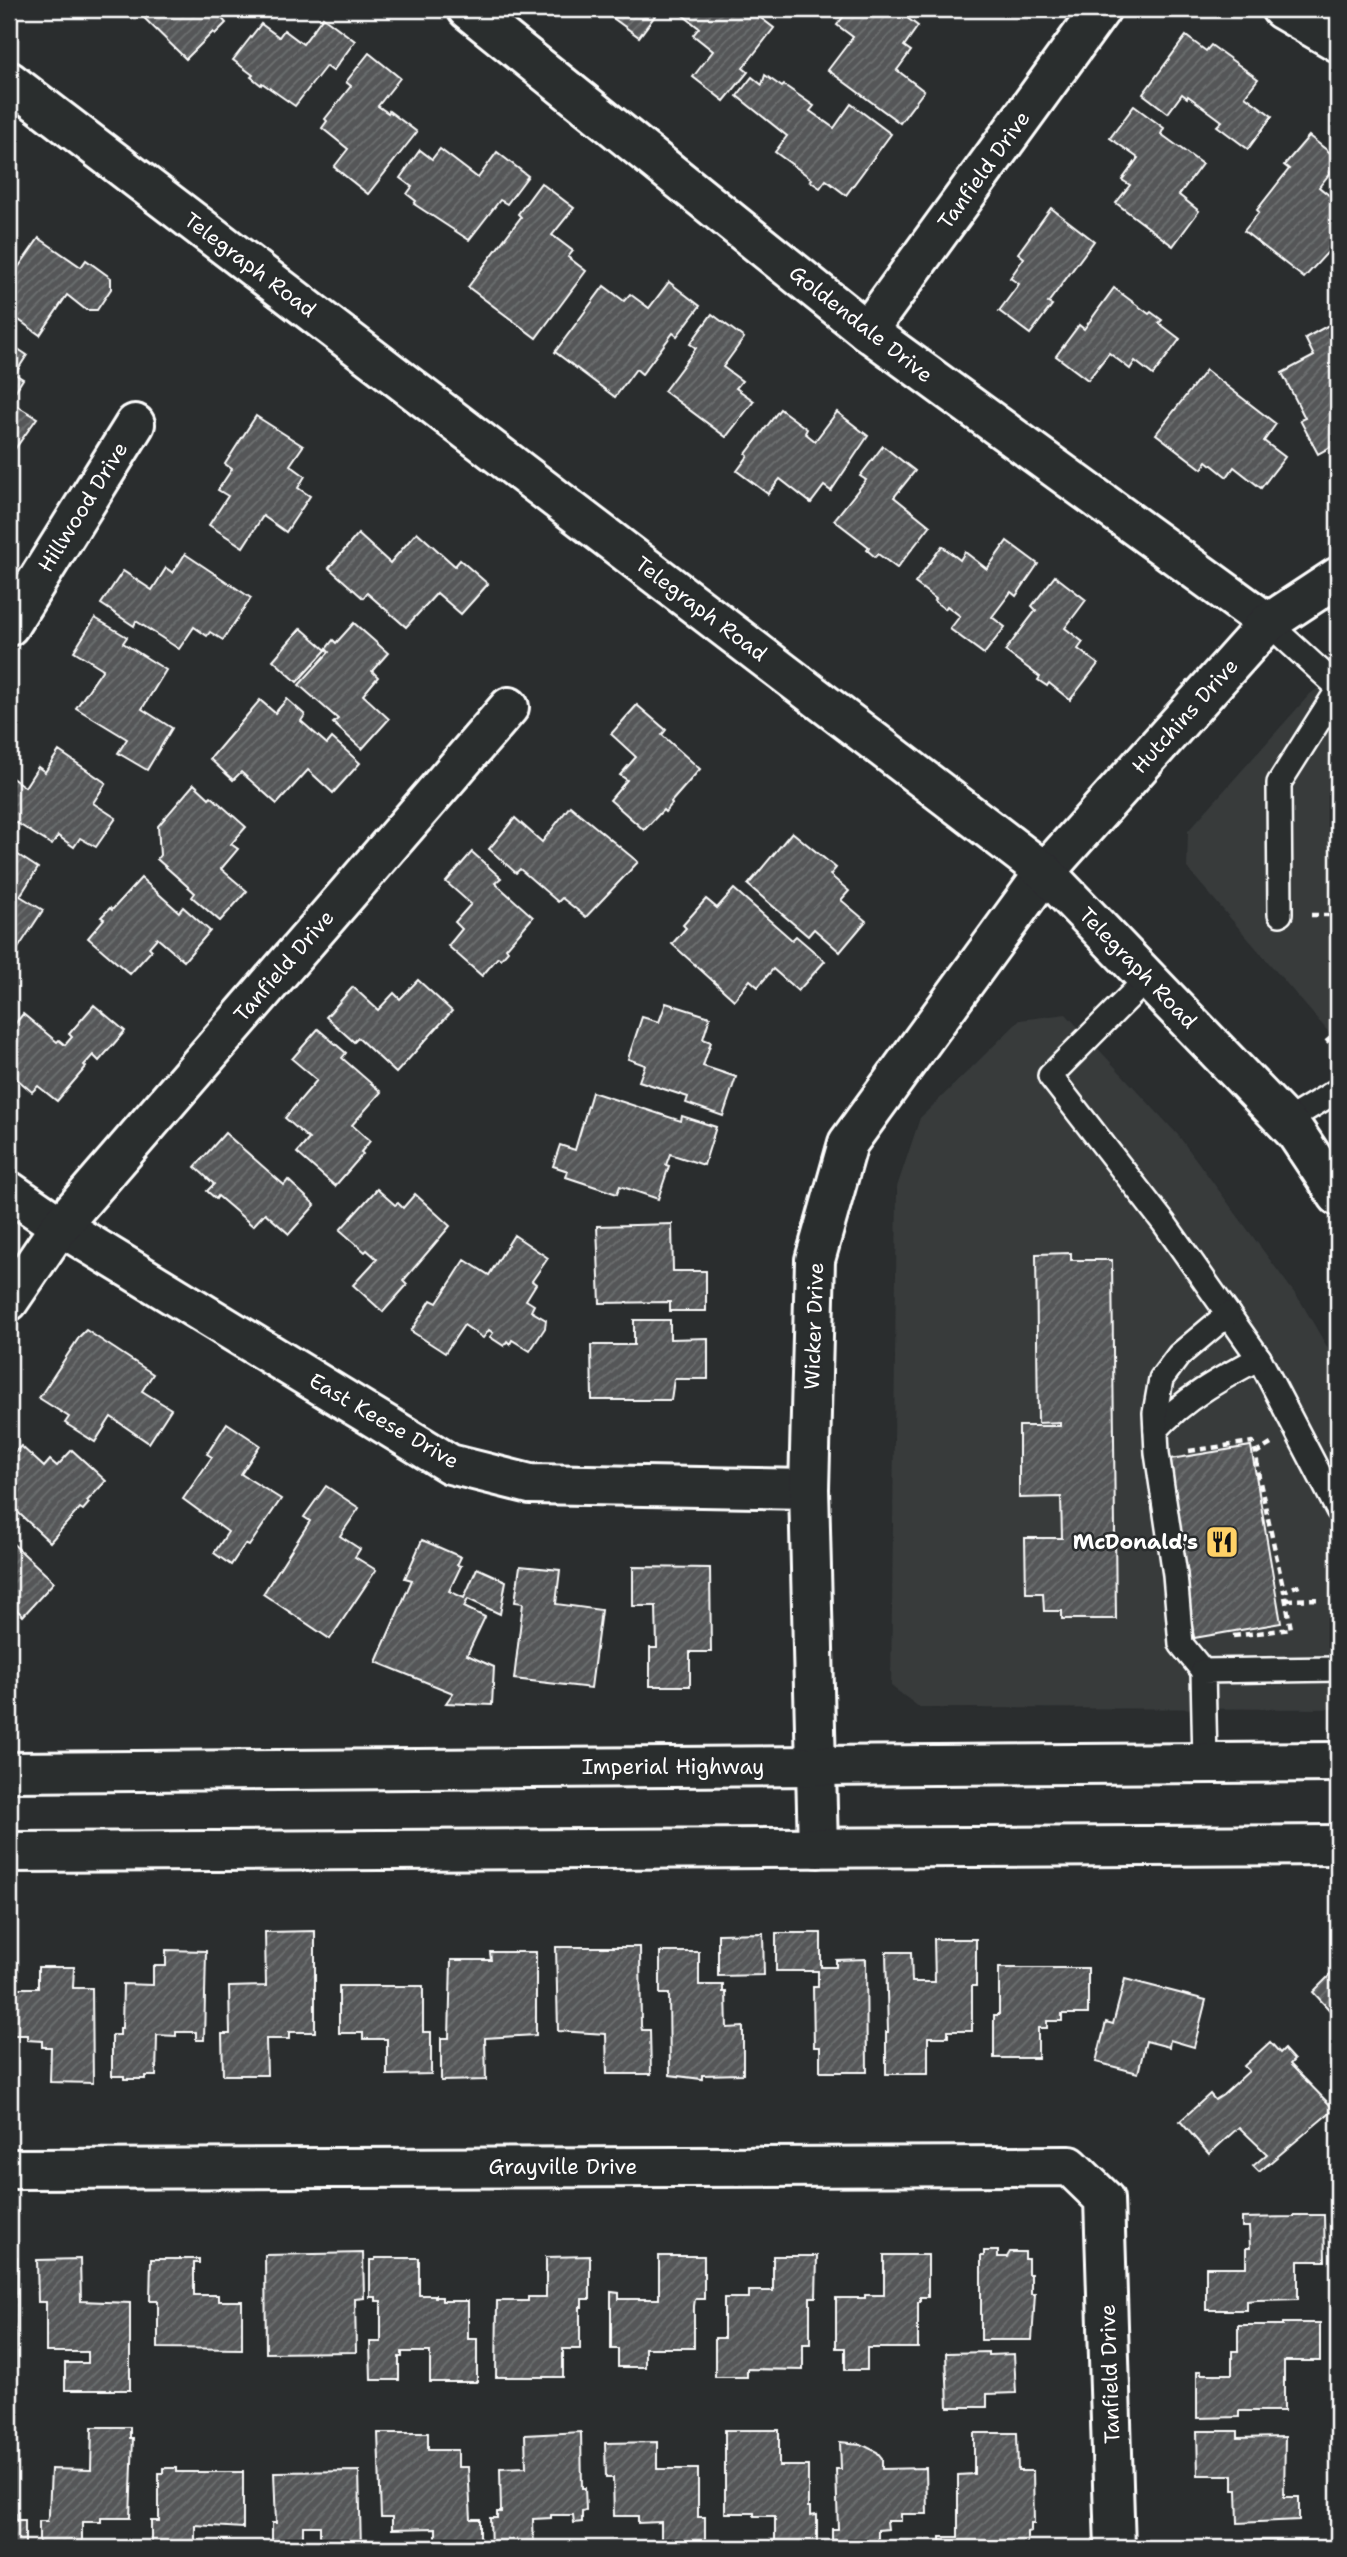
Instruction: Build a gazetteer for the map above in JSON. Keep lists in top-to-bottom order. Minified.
{"streets":{"street":["Tanfield Drive","Telegraph Road","Goldendale Drive","Hillwood Drive","Hutchins Drive","Wicker Drive","East Keese Drive","Imperial Highway","Grayville Drive"]},"crossings":[["Tanfield Drive","Goldendale Drive"],["Tanfield Drive","East Keese Drive"],["Tanfield Drive","Grayville Drive"],["Telegraph Road","Hutchins Drive"],["Telegraph Road","Wicker Drive"],["Goldendale Drive","Hutchins Drive"],["Hutchins Drive","Wicker Drive"],["Wicker Drive","East Keese Drive"],["Wicker Drive","Imperial Highway"]],"places":{"restaurant":["McDonald's"]}}
